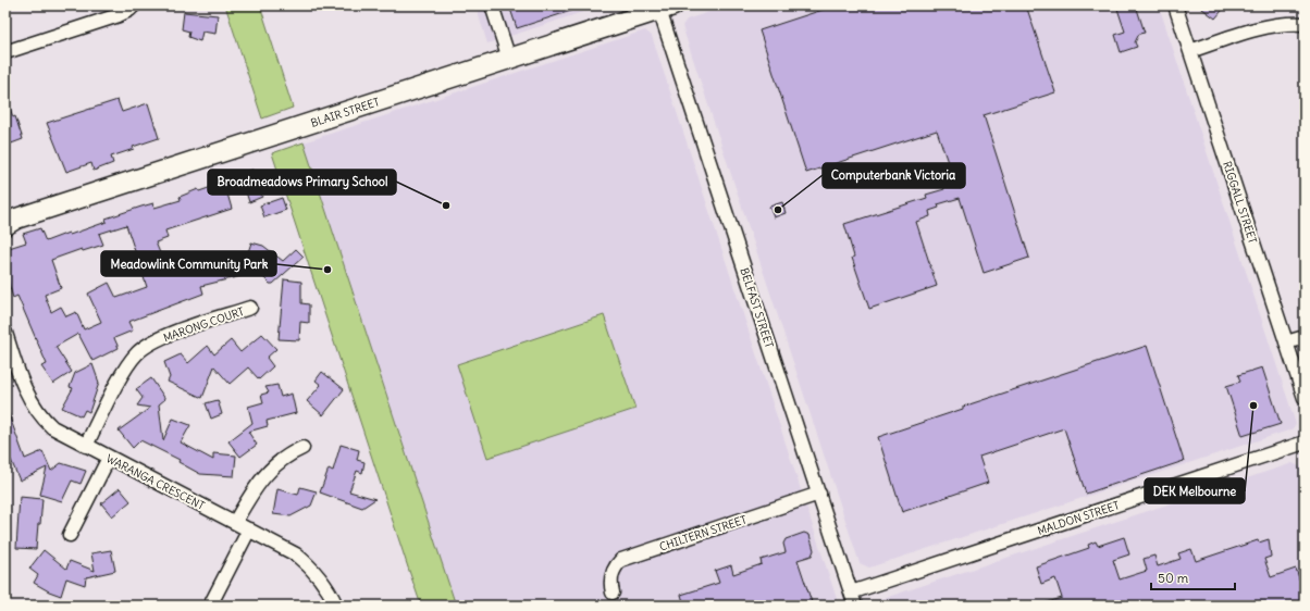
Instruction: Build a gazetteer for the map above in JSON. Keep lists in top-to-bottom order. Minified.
{"streets":{"street":["BLAIR STREET","RIGGALL STREET","BELFAST STREET","MARONG COURT","WARANGA CRESCENT","MALDON STREET","CHILTERN STREET"]},"crossings":[["BLAIR STREET","BELFAST STREET"],["BELFAST STREET","MALDON STREET"],["BELFAST STREET","CHILTERN STREET"],["MARONG COURT","WARANGA CRESCENT"]],"places":["Broadmeadows Primary School","Computerbank Victoria","Meadowlink Community Park","DEK Melbourne"],"scale_bar":"50 m"}
